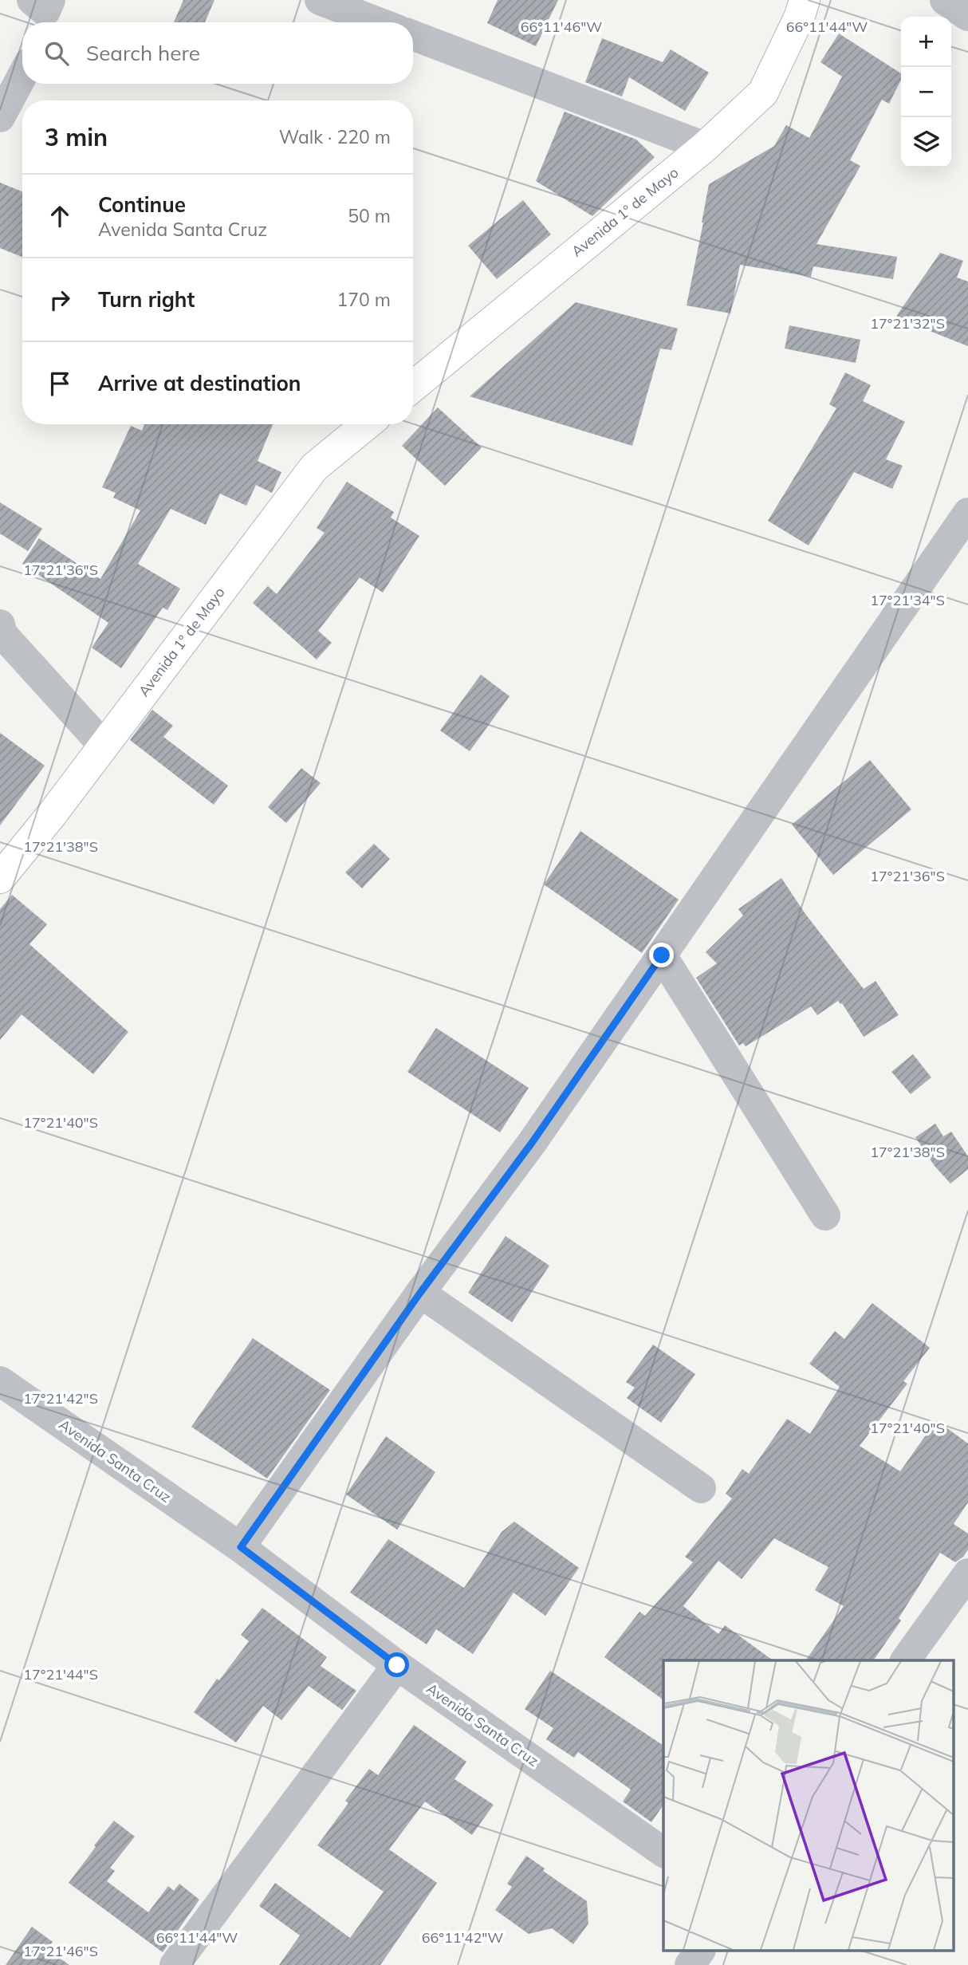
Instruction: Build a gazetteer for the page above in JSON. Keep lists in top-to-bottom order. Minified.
{"streets":{"main road":["Avenida 1º de Mayo"],"street":["Avenida Santa Cruz"]},"page":{"map_buttons":["+","−"],"search":"Search here","heading":["3 min","Walk · 220 m"],"list":[["Continue","Avenida Santa Cruz","50 m"],["Turn right","170 m"],"Arrive at destination"]},"coordinates":["66°11'46\"W","66°11'44\"W","17°21'32\"S","17°21'36\"S","17°21'34\"S","17°21'38\"S","17°21'40\"S","17°21'42\"S","17°21'44\"S","66°11'42\"W","17°21'46\"S"]}
